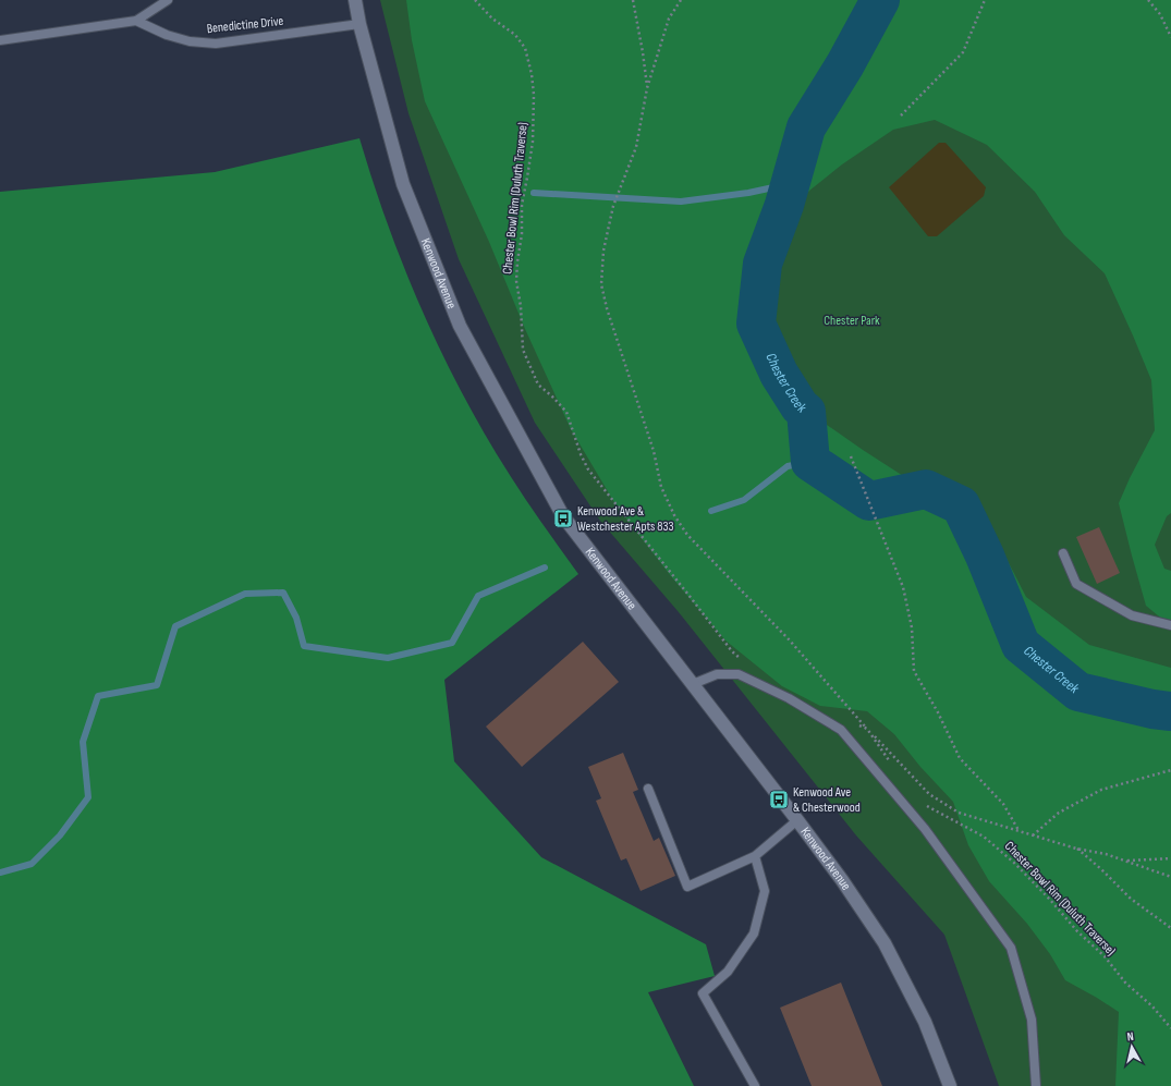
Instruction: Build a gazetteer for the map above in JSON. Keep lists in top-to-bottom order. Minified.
{"streets":{"street":["Kenwood Avenue"],"lane":["Benedictine Drive"],"path":["Chester Bowl Rim (Duluth Traverse)"]},"crossings":[["Benedictine Drive","Kenwood Avenue"]],"water":["Chester Creek"],"parks":["Chester Park"],"places":{"bus stop":["Kenwood Ave & Westchester Apts 833","Kenwood Ave & Chesterwood"]},"north":"top"}
